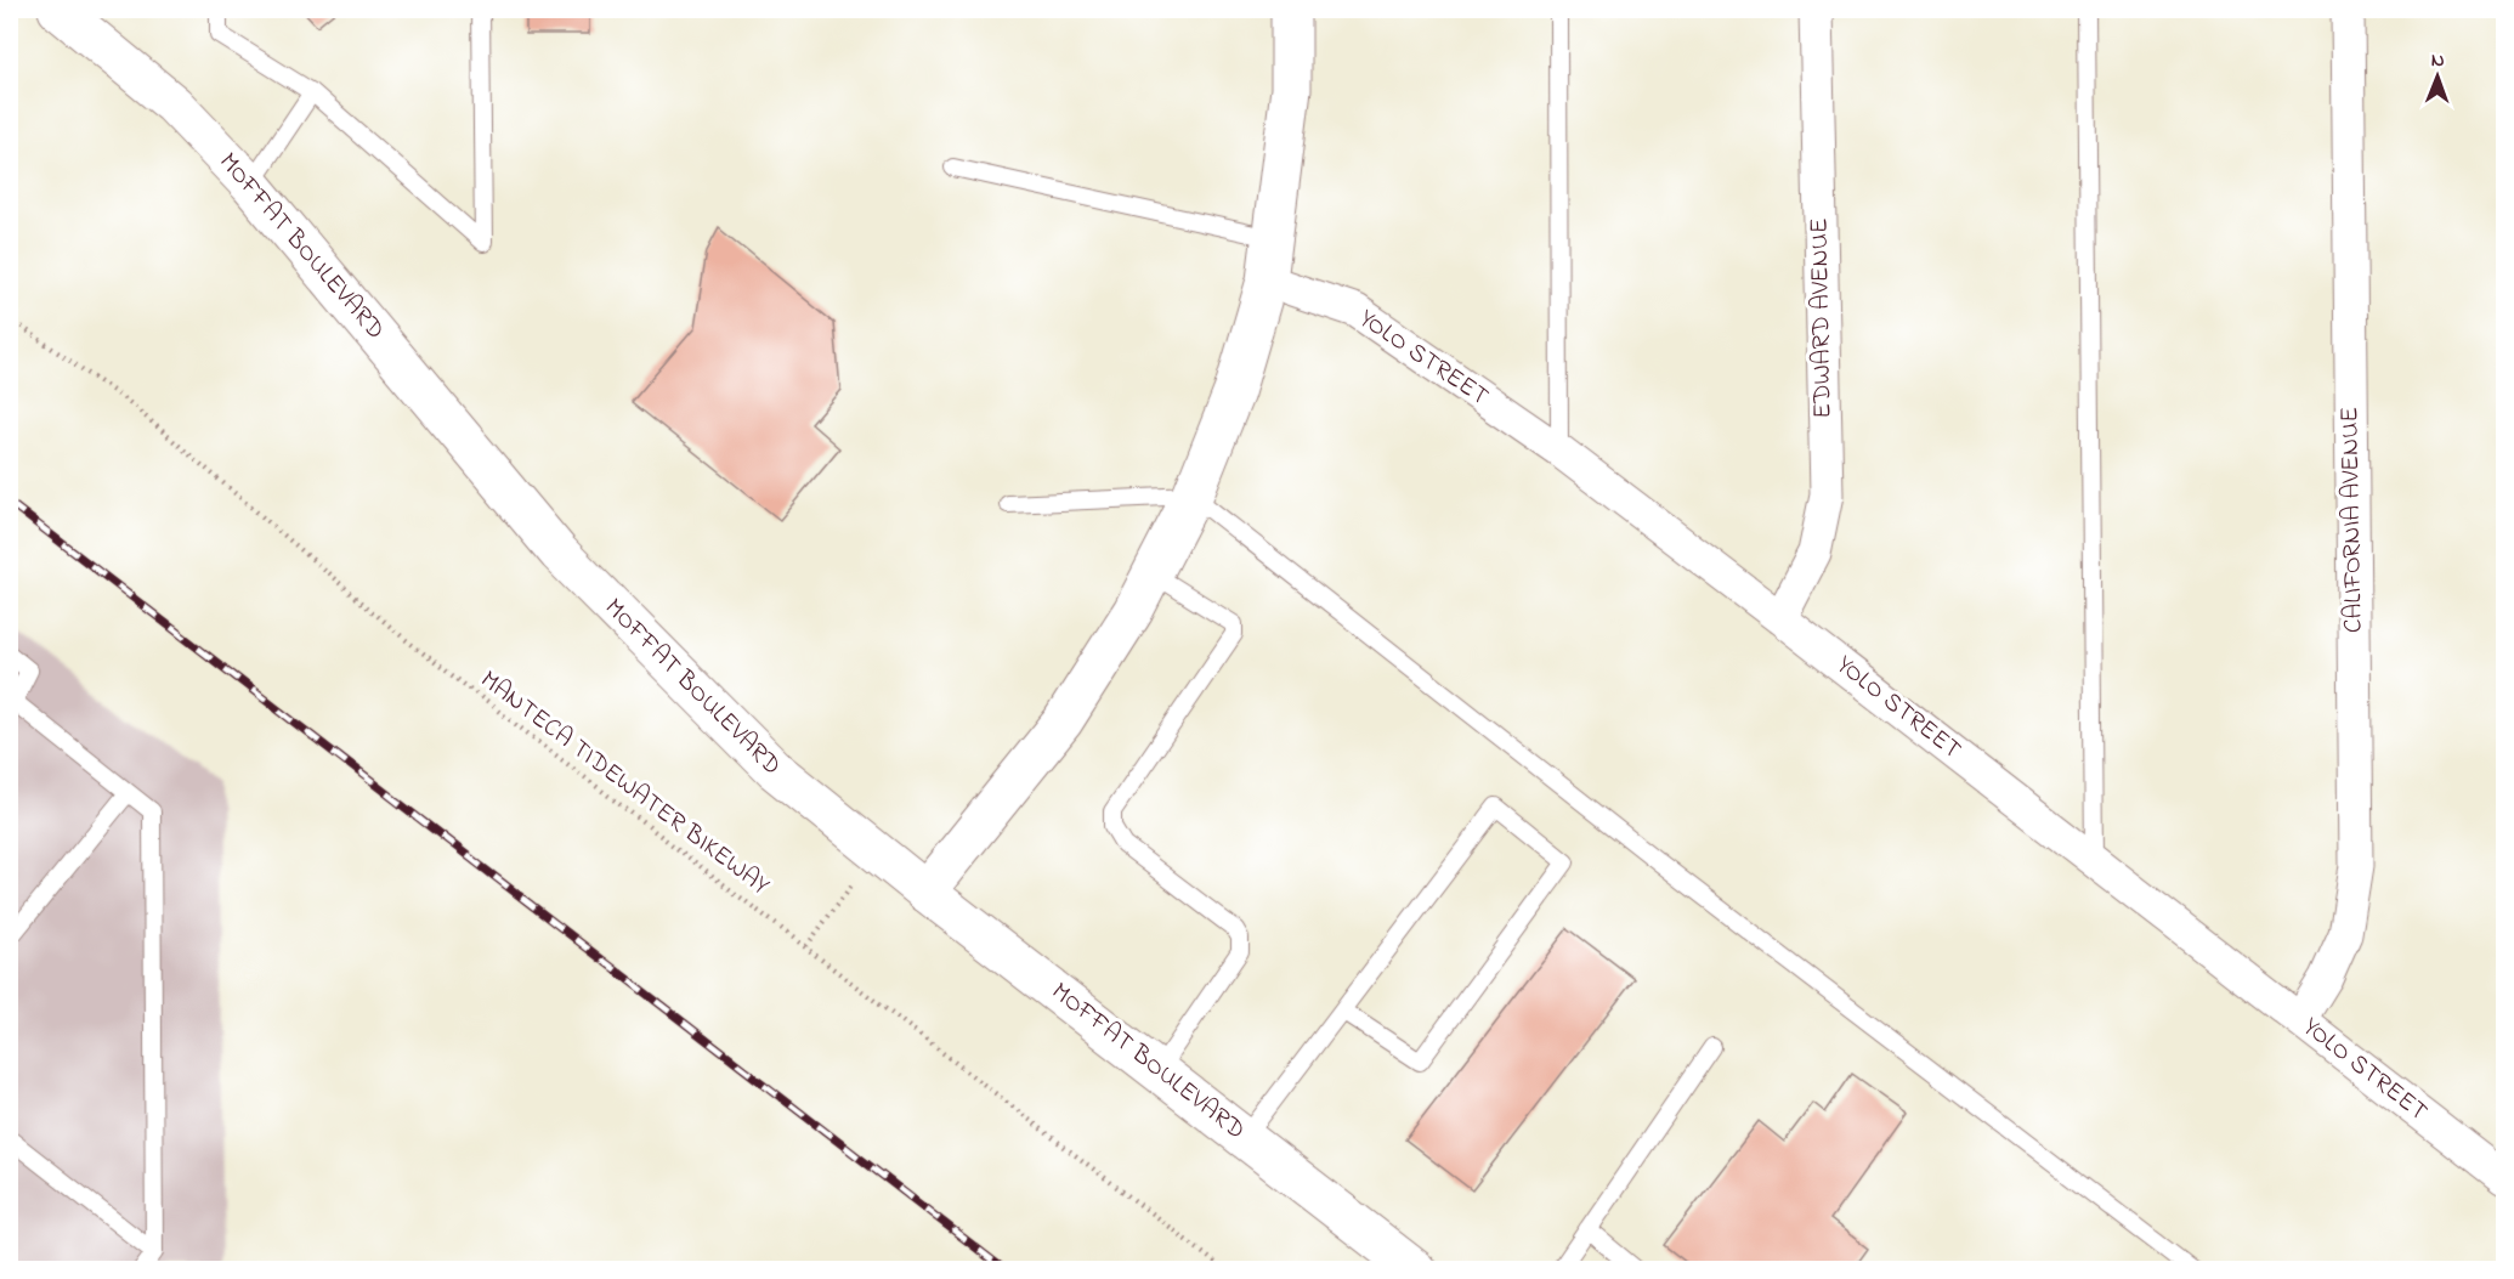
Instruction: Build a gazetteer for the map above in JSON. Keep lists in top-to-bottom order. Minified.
{"streets":{"main road":["MOFFAT BOULEVARD"],"street":["EDWARD AVENUE","YOLO STREET","CALIFORNIA AVENUE"],"path":["MANTECA TIDEWATER BIKEWAY"]},"crossings":[["EDWARD AVENUE","YOLO STREET"],["YOLO STREET","CALIFORNIA AVENUE"]],"north":"top"}
